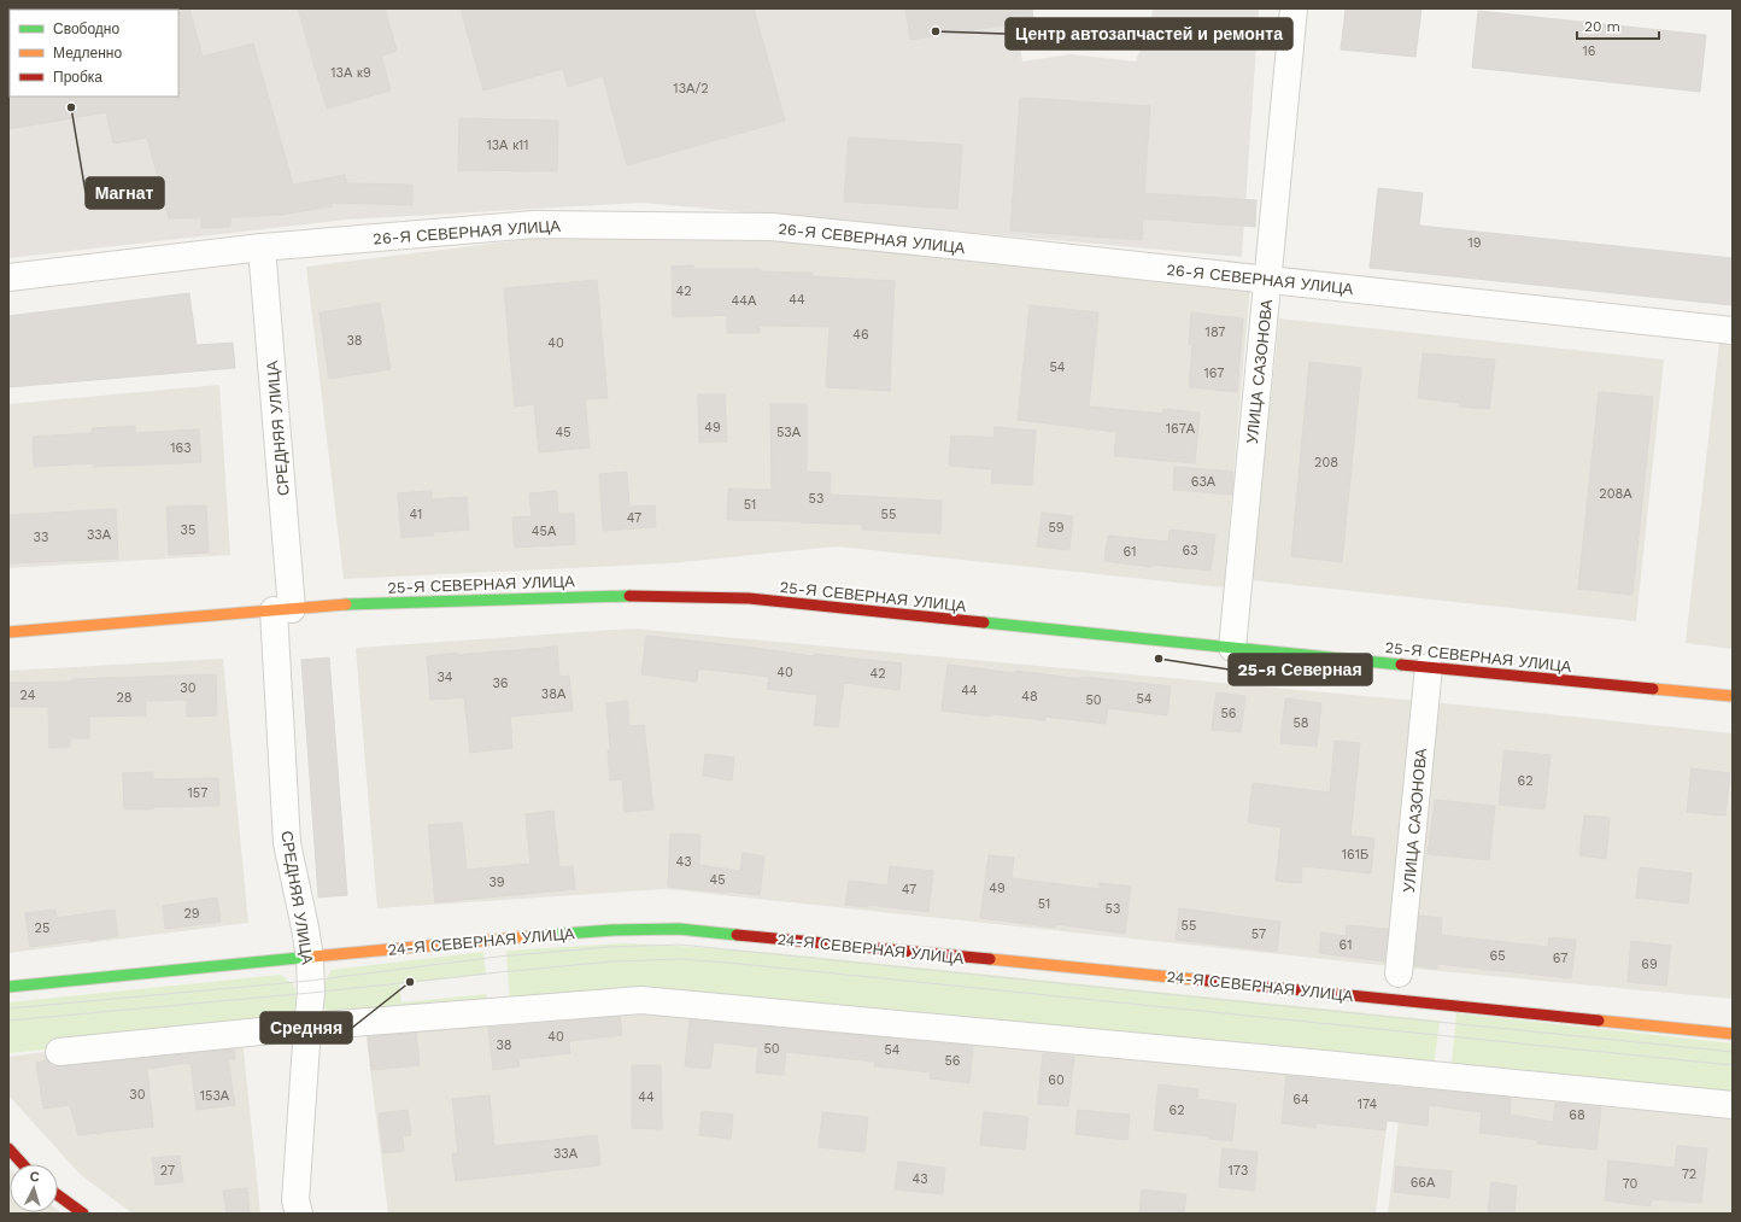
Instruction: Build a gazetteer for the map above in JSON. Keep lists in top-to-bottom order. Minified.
{"streets":{"main road":["25-Я СЕВЕРНАЯ УЛИЦА","24-Я СЕВЕРНАЯ УЛИЦА"],"street":["26-Я СЕВЕРНАЯ УЛИЦА","УЛИЦА САЗОНОВА","СРЕДНЯЯ УЛИЦА"]},"crossings":[["26-Я СЕВЕРНАЯ УЛИЦА","УЛИЦА САЗОНОВА"],["26-Я СЕВЕРНАЯ УЛИЦА","СРЕДНЯЯ УЛИЦА"],["УЛИЦА САЗОНОВА","25-Я СЕВЕРНАЯ УЛИЦА"],["СРЕДНЯЯ УЛИЦА","25-Я СЕВЕРНАЯ УЛИЦА"],["СРЕДНЯЯ УЛИЦА","24-Я СЕВЕРНАЯ УЛИЦА"]],"places":["Центр автозапчастей и ремонта","Магнат","25-я Северная","Средняя"],"house_numbers":["16","13А к9","13А/2","13А к11","19","42","44","44А","187","46","38","40","54","167","49","167А","45","53А","163","208","63А","208А","53","51","41","55","47","59","35","45А","33А","33","63","61","40","42","34","36","30","44","38А","24","48","28","54","50","56","58","62","157","161Б","43","45","39","49","47","51","53","29","55","25","57","61","65","67","69","40","38","50","54","56","60","30","153А","44","64","174","62","68","33А","27","173","72","43","66А","70"],"legend":["Свободно","Медленно","Пробка"],"scale_bar":"20 m","north":"top"}
